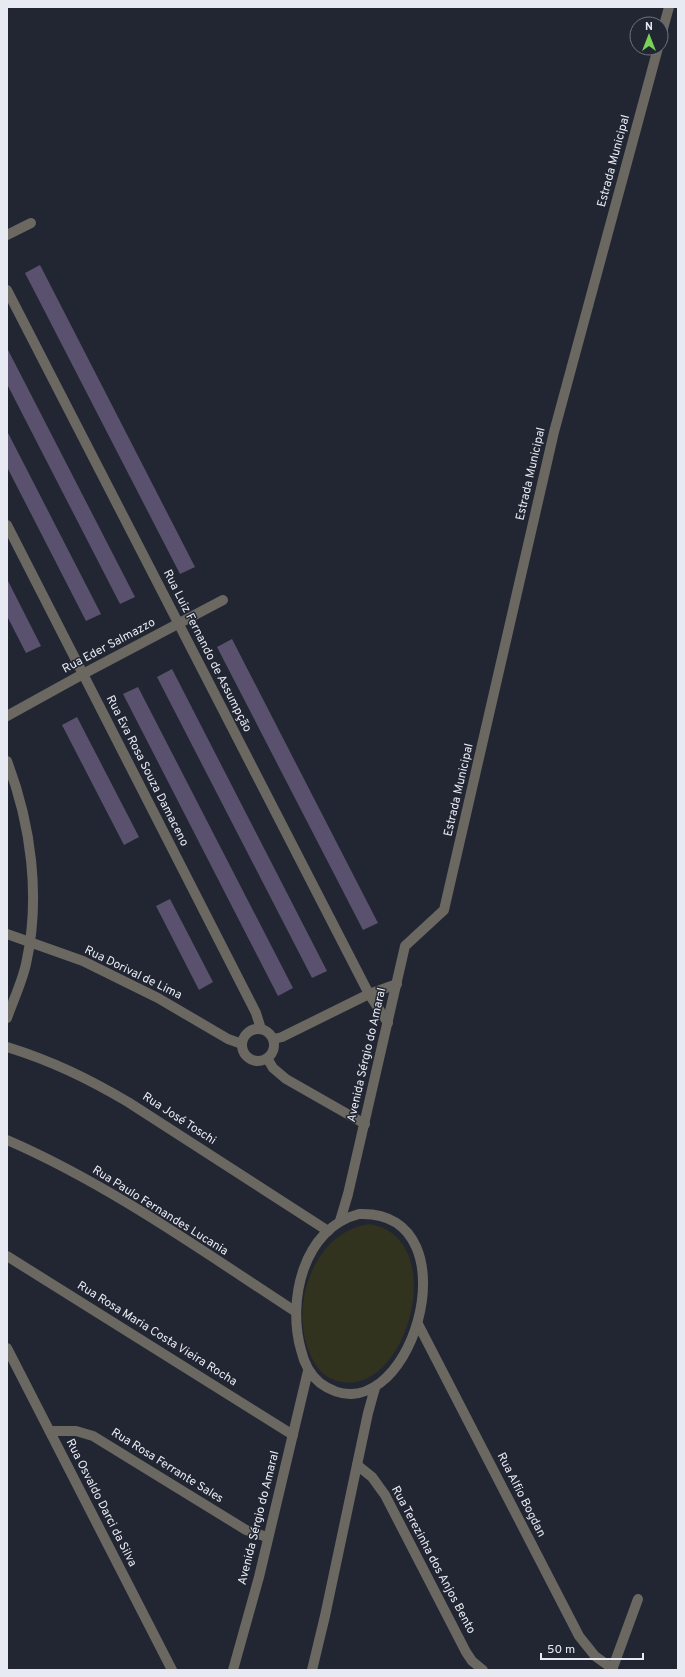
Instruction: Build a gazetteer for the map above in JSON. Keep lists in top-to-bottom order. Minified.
{"streets":{"street":["Estrada Municipal","Rua Eder Salmazzo","Rua Luiz Fernando de Assumpção","Rua Eva Rosa Souza Damaceno","Rua Dorival de Lima","Avenida Sérgio do Amaral","Rua José Toschi","Rua Paulo Fernandes Lucania","Rua Rosa Maria Costa Vieira Rocha","Rua Rosa Ferrante Sales","Rua Alfio Bogdan","Rua Osvaldo Darci da Silva","Rua Terezinha dos Anjos Bento"]},"crossings":[["Estrada Municipal","Avenida Sérgio do Amaral"],["Rua Eder Salmazzo","Rua Luiz Fernando de Assumpção"],["Rua Eder Salmazzo","Rua Eva Rosa Souza Damaceno"],["Rua Luiz Fernando de Assumpção","Avenida Sérgio do Amaral"],["Rua Eva Rosa Souza Damaceno","Rua Dorival de Lima"],["Avenida Sérgio do Amaral","Rua Rosa Maria Costa Vieira Rocha"],["Avenida Sérgio do Amaral","Rua Rosa Ferrante Sales"],["Rua Rosa Ferrante Sales","Rua Osvaldo Darci da Silva"]],"scale_bar":"50 m","north":"top"}
